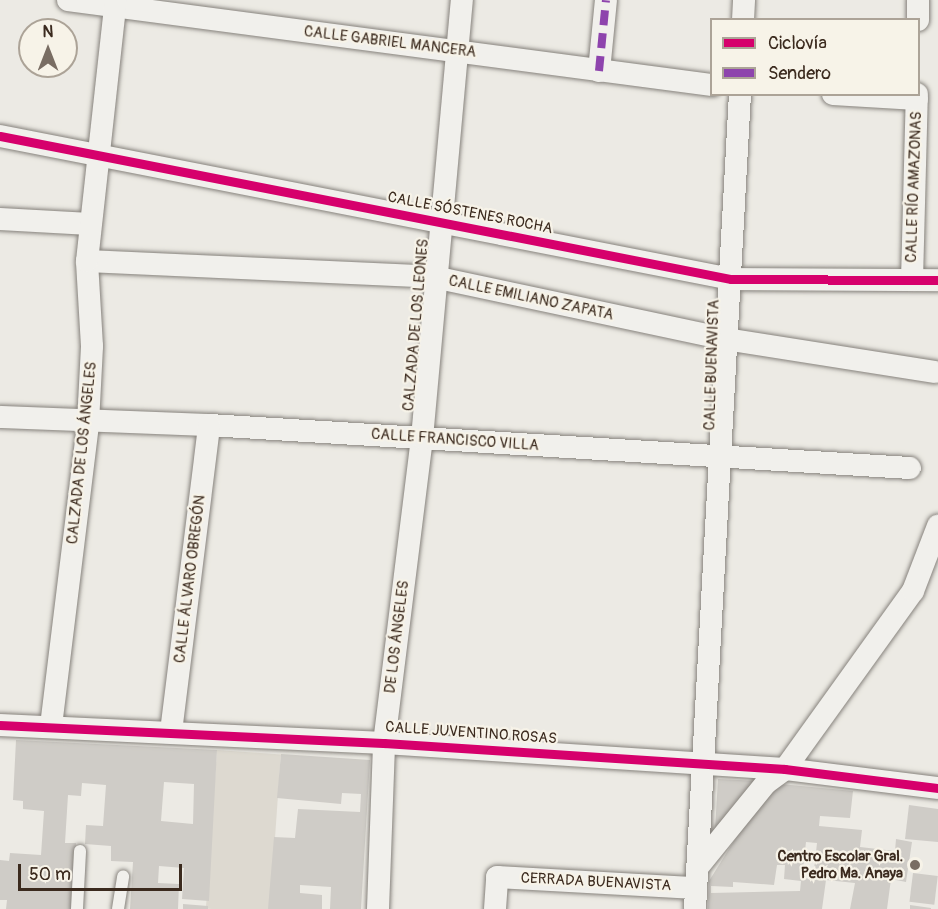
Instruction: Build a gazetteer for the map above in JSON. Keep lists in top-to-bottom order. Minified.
{"streets":{"street":["CALLE GABRIEL MANCERA","CALLE RÍO AMAZONAS","CALLE SÓSTENES ROCHA","CALLE EMILIANO ZAPATA","CALZADA DE LOS LEONES","CALLE BUENAVISTA","CALLE FRANCISCO VILLA","CALZADA DE LOS ÁNGELES","CALLE ÁLVARO OBREGÓN","DE LOS ÁNGELES","CALLE JUVENTINO ROSAS","CERRADA BUENAVISTA"]},"crossings":[["CALLE GABRIEL MANCERA","CALZADA DE LOS LEONES"],["CALLE GABRIEL MANCERA","CALZADA DE LOS ÁNGELES"],["CALLE RÍO AMAZONAS","CALLE SÓSTENES ROCHA"],["CALLE SÓSTENES ROCHA","CALZADA DE LOS LEONES"],["CALLE SÓSTENES ROCHA","CALLE BUENAVISTA"],["CALLE SÓSTENES ROCHA","CALZADA DE LOS ÁNGELES"],["CALLE EMILIANO ZAPATA","CALZADA DE LOS LEONES"],["CALLE EMILIANO ZAPATA","CALLE BUENAVISTA"],["CALLE EMILIANO ZAPATA","CALZADA DE LOS ÁNGELES"],["CALZADA DE LOS LEONES","CALLE FRANCISCO VILLA"],["CALZADA DE LOS LEONES","DE LOS ÁNGELES"],["CALLE BUENAVISTA","CALLE FRANCISCO VILLA"],["CALLE BUENAVISTA","CALLE JUVENTINO ROSAS"],["CALLE BUENAVISTA","CERRADA BUENAVISTA"],["CALLE FRANCISCO VILLA","CALZADA DE LOS ÁNGELES"],["CALLE FRANCISCO VILLA","CALLE ÁLVARO OBREGÓN"],["CALLE FRANCISCO VILLA","DE LOS ÁNGELES"],["CALZADA DE LOS ÁNGELES","CALLE JUVENTINO ROSAS"],["CALLE ÁLVARO OBREGÓN","CALLE JUVENTINO ROSAS"],["DE LOS ÁNGELES","CALLE JUVENTINO ROSAS"]],"places":["Centro Escolar Gral. Pedro Ma. Anaya"],"legend":["Ciclovía","Sendero"],"scale_bar":"50 m","north":"top"}
